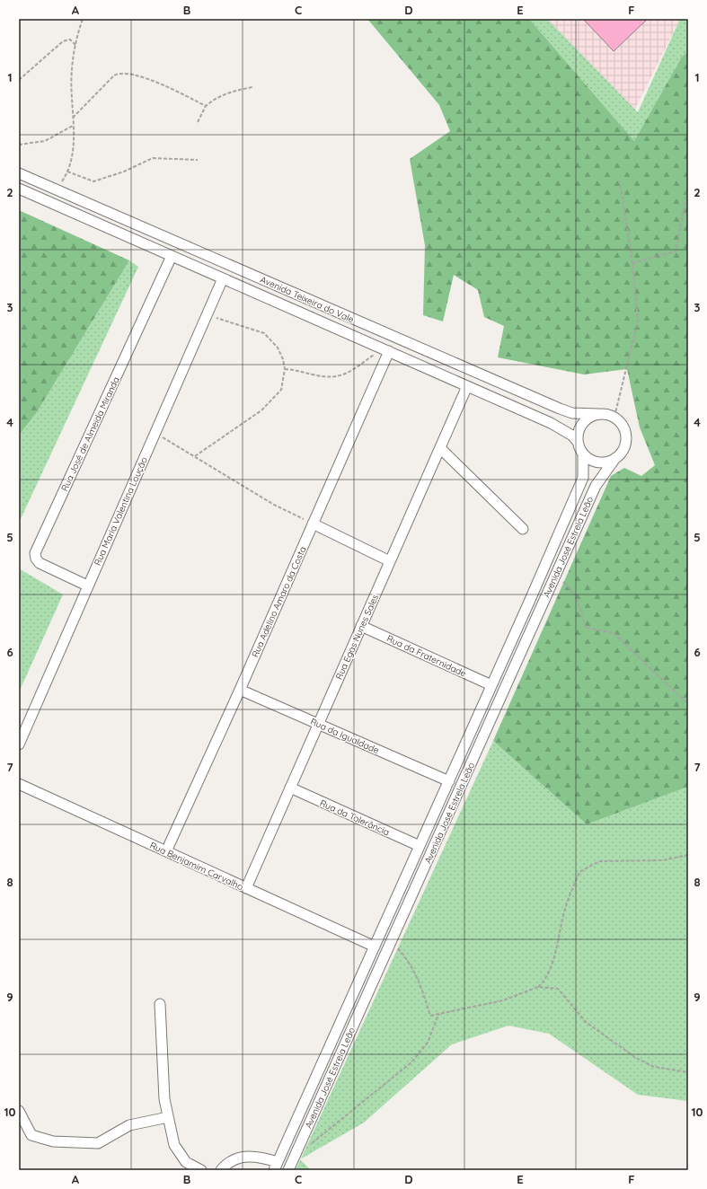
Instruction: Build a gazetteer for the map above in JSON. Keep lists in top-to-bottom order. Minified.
{"streets":{"street":["Avenida Teixeira do Vale","Rua José de Almeida Miranda","Rua Maria Valentina Loução","Avenida José Estrela Leão","Rua Adelino Amaro da Costa","Rua Egas Nunes Sales","Rua da Fraternidade","Rua da Igualdade","Rua da Tolerância","Rua Benjamim Carvalho"]},"crossings":[["Avenida Teixeira do Vale","Rua José de Almeida Miranda"],["Avenida Teixeira do Vale","Rua Maria Valentina Loução"],["Avenida Teixeira do Vale","Avenida José Estrela Leão"],["Avenida Teixeira do Vale","Rua Adelino Amaro da Costa"],["Avenida Teixeira do Vale","Rua Egas Nunes Sales"],["Rua José de Almeida Miranda","Rua Maria Valentina Loução"],["Avenida José Estrela Leão","Rua da Fraternidade"],["Avenida José Estrela Leão","Rua da Igualdade"],["Avenida José Estrela Leão","Rua da Tolerância"],["Avenida José Estrela Leão","Rua Benjamim Carvalho"],["Rua Adelino Amaro da Costa","Rua da Igualdade"],["Rua Adelino Amaro da Costa","Rua Benjamim Carvalho"],["Rua Egas Nunes Sales","Rua da Fraternidade"],["Rua Egas Nunes Sales","Rua da Igualdade"],["Rua Egas Nunes Sales","Rua da Tolerância"],["Rua Egas Nunes Sales","Rua Benjamim Carvalho"]],"grid":{"columns":["A","B","C","D","E","F"],"rows":["1","2","3","4","5","6","7","8","9","10"]}}
